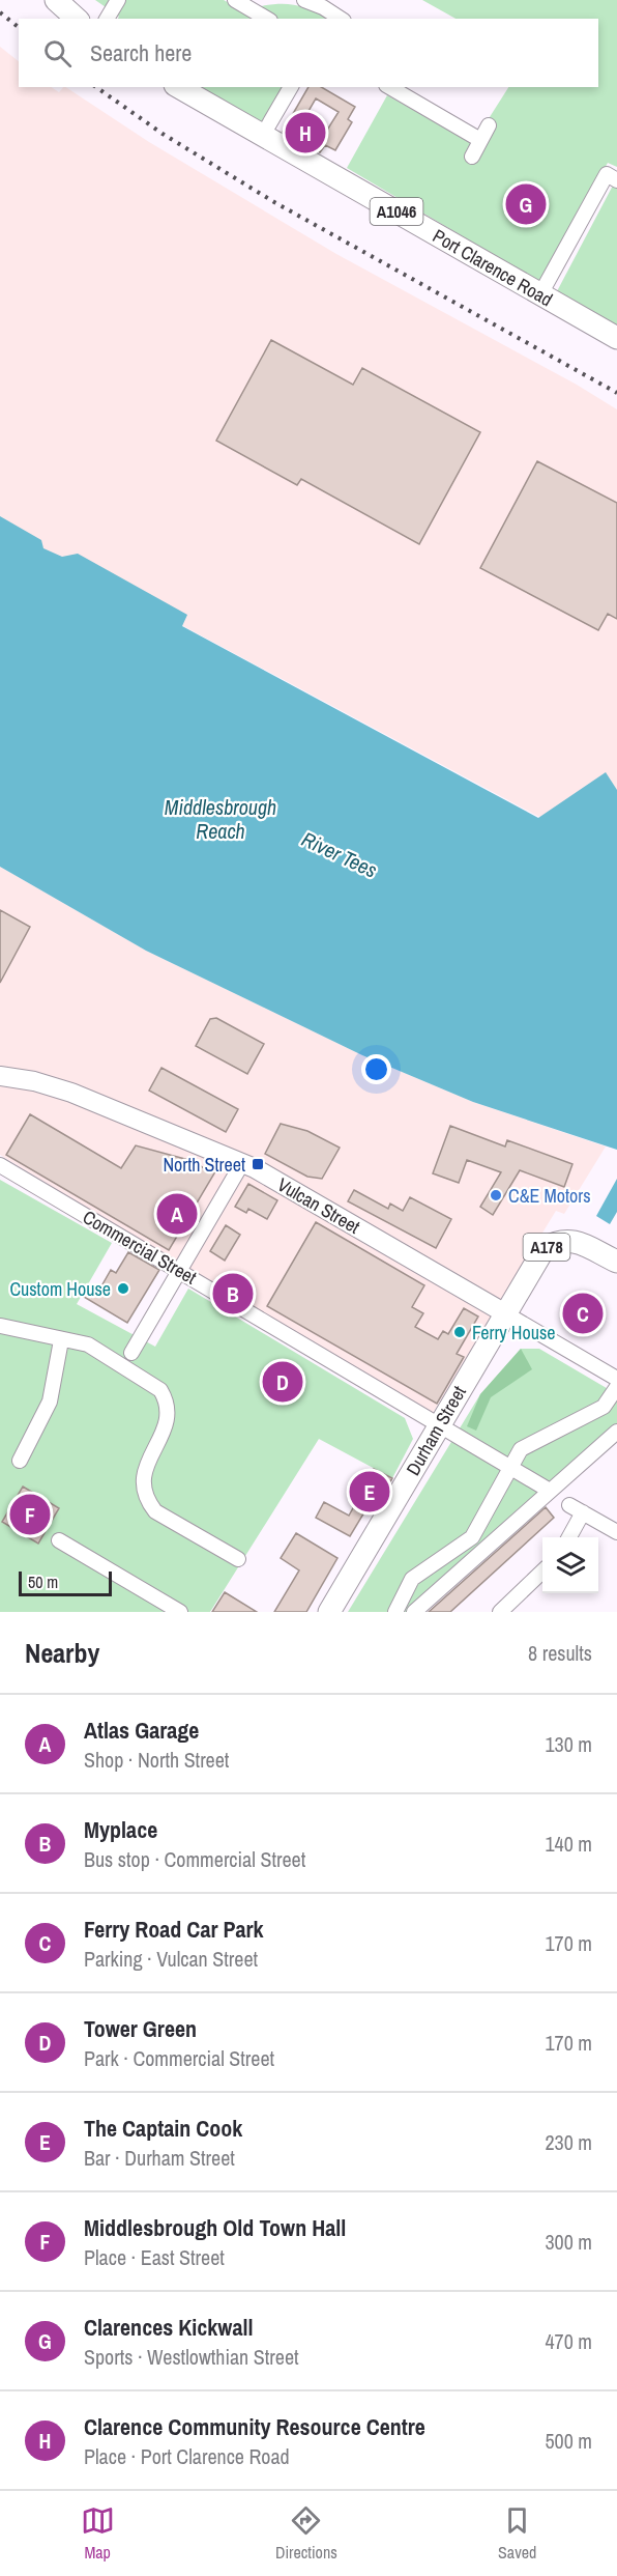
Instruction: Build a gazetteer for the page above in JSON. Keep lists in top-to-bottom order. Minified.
{"streets":{"main road":["A1046","Port Clarence Road","A178","Durham Street"],"street":["Vulcan Street","Commercial Street"]},"crossings":[["Vulcan Street","A178"],["Vulcan Street","Durham Street"],["Commercial Street","Durham Street"],["A178","Durham Street"]],"water":["Middlesbrough Reach","River Tees"],"places":{"transit":["North Street"],"other":["C&E Motors","Custom House","Ferry House"]},"scale_bar":"50 m","page":{"search":"Search here","pins":["H","G","A","B","C","D","E","F"],"scale":"50 m","heading":["Nearby","8 results"],"list":[{"mark":"A","name":"Atlas Garage","note":"Shop · North Street","value":"130 m"},{"mark":"B","name":"Myplace","note":"Bus stop · Commercial Street","value":"140 m"},{"mark":"C","name":"Ferry Road Car Park","note":"Parking · Vulcan Street","value":"170 m"},{"mark":"D","name":"Tower Green","note":"Park · Commercial Street","value":"170 m"},{"mark":"E","name":"The Captain Cook","note":"Bar · Durham Street","value":"230 m"},{"mark":"F","name":"Middlesbrough Old Town Hall","note":"Place · East Street","value":"300 m"},{"mark":"G","name":"Clarences Kickwall","note":"Sports · Westlowthian Street","value":"470 m"},{"mark":"H","name":"Clarence Community Resource Centre","note":"Place · Port Clarence Road","value":"500 m"}],"nav":["Map","Directions","Saved"]}}
